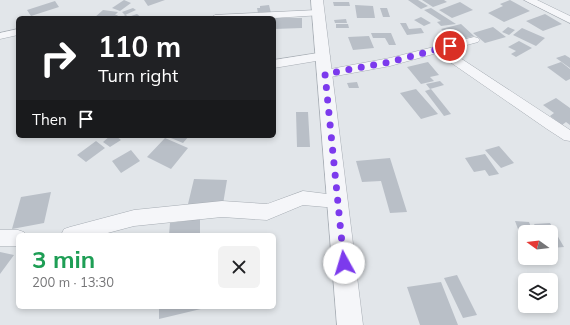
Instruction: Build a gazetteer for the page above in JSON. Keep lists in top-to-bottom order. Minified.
{"north":"left","page":{"turn":["110 m","Turn right"],"then":"Then","heading":["3 min","200 m · 13:30"]}}
